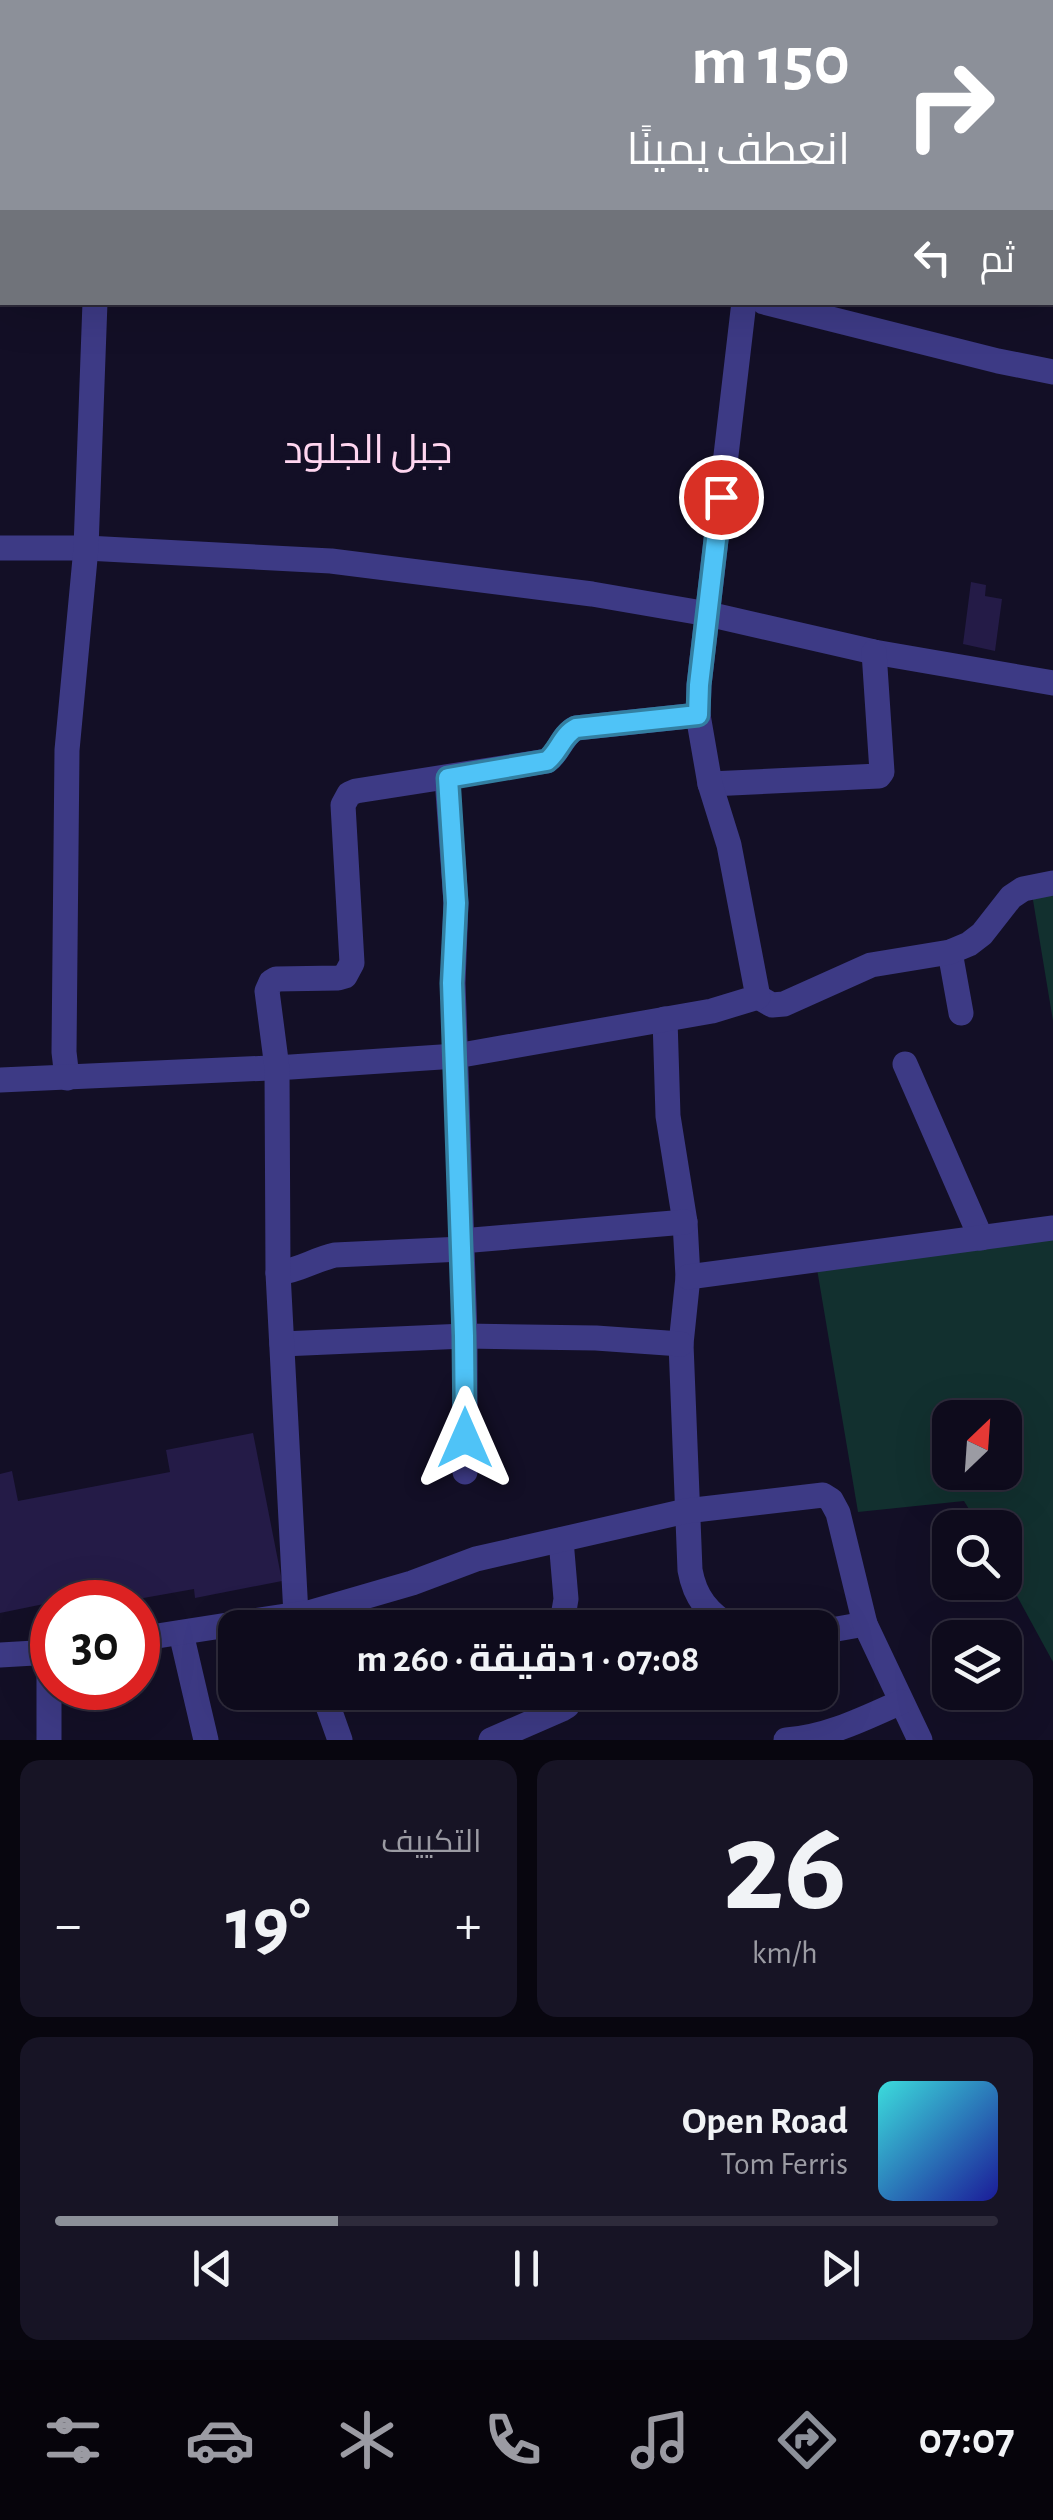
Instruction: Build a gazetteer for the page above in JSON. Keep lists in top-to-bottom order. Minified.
{"districts":["جبل الجلود"],"north":"top right","page":{"turn":["150 m","انعطف يمينًا"],"then":"ثم","limit":"30","trip":"07:08 · 1 دقيقة · 260 m","tile":[["26","km/h"],"التكييف"],"heat":["−","19°","+"],"song":["Open Road","Tom Ferris"],"tabs":"07:07"}}
